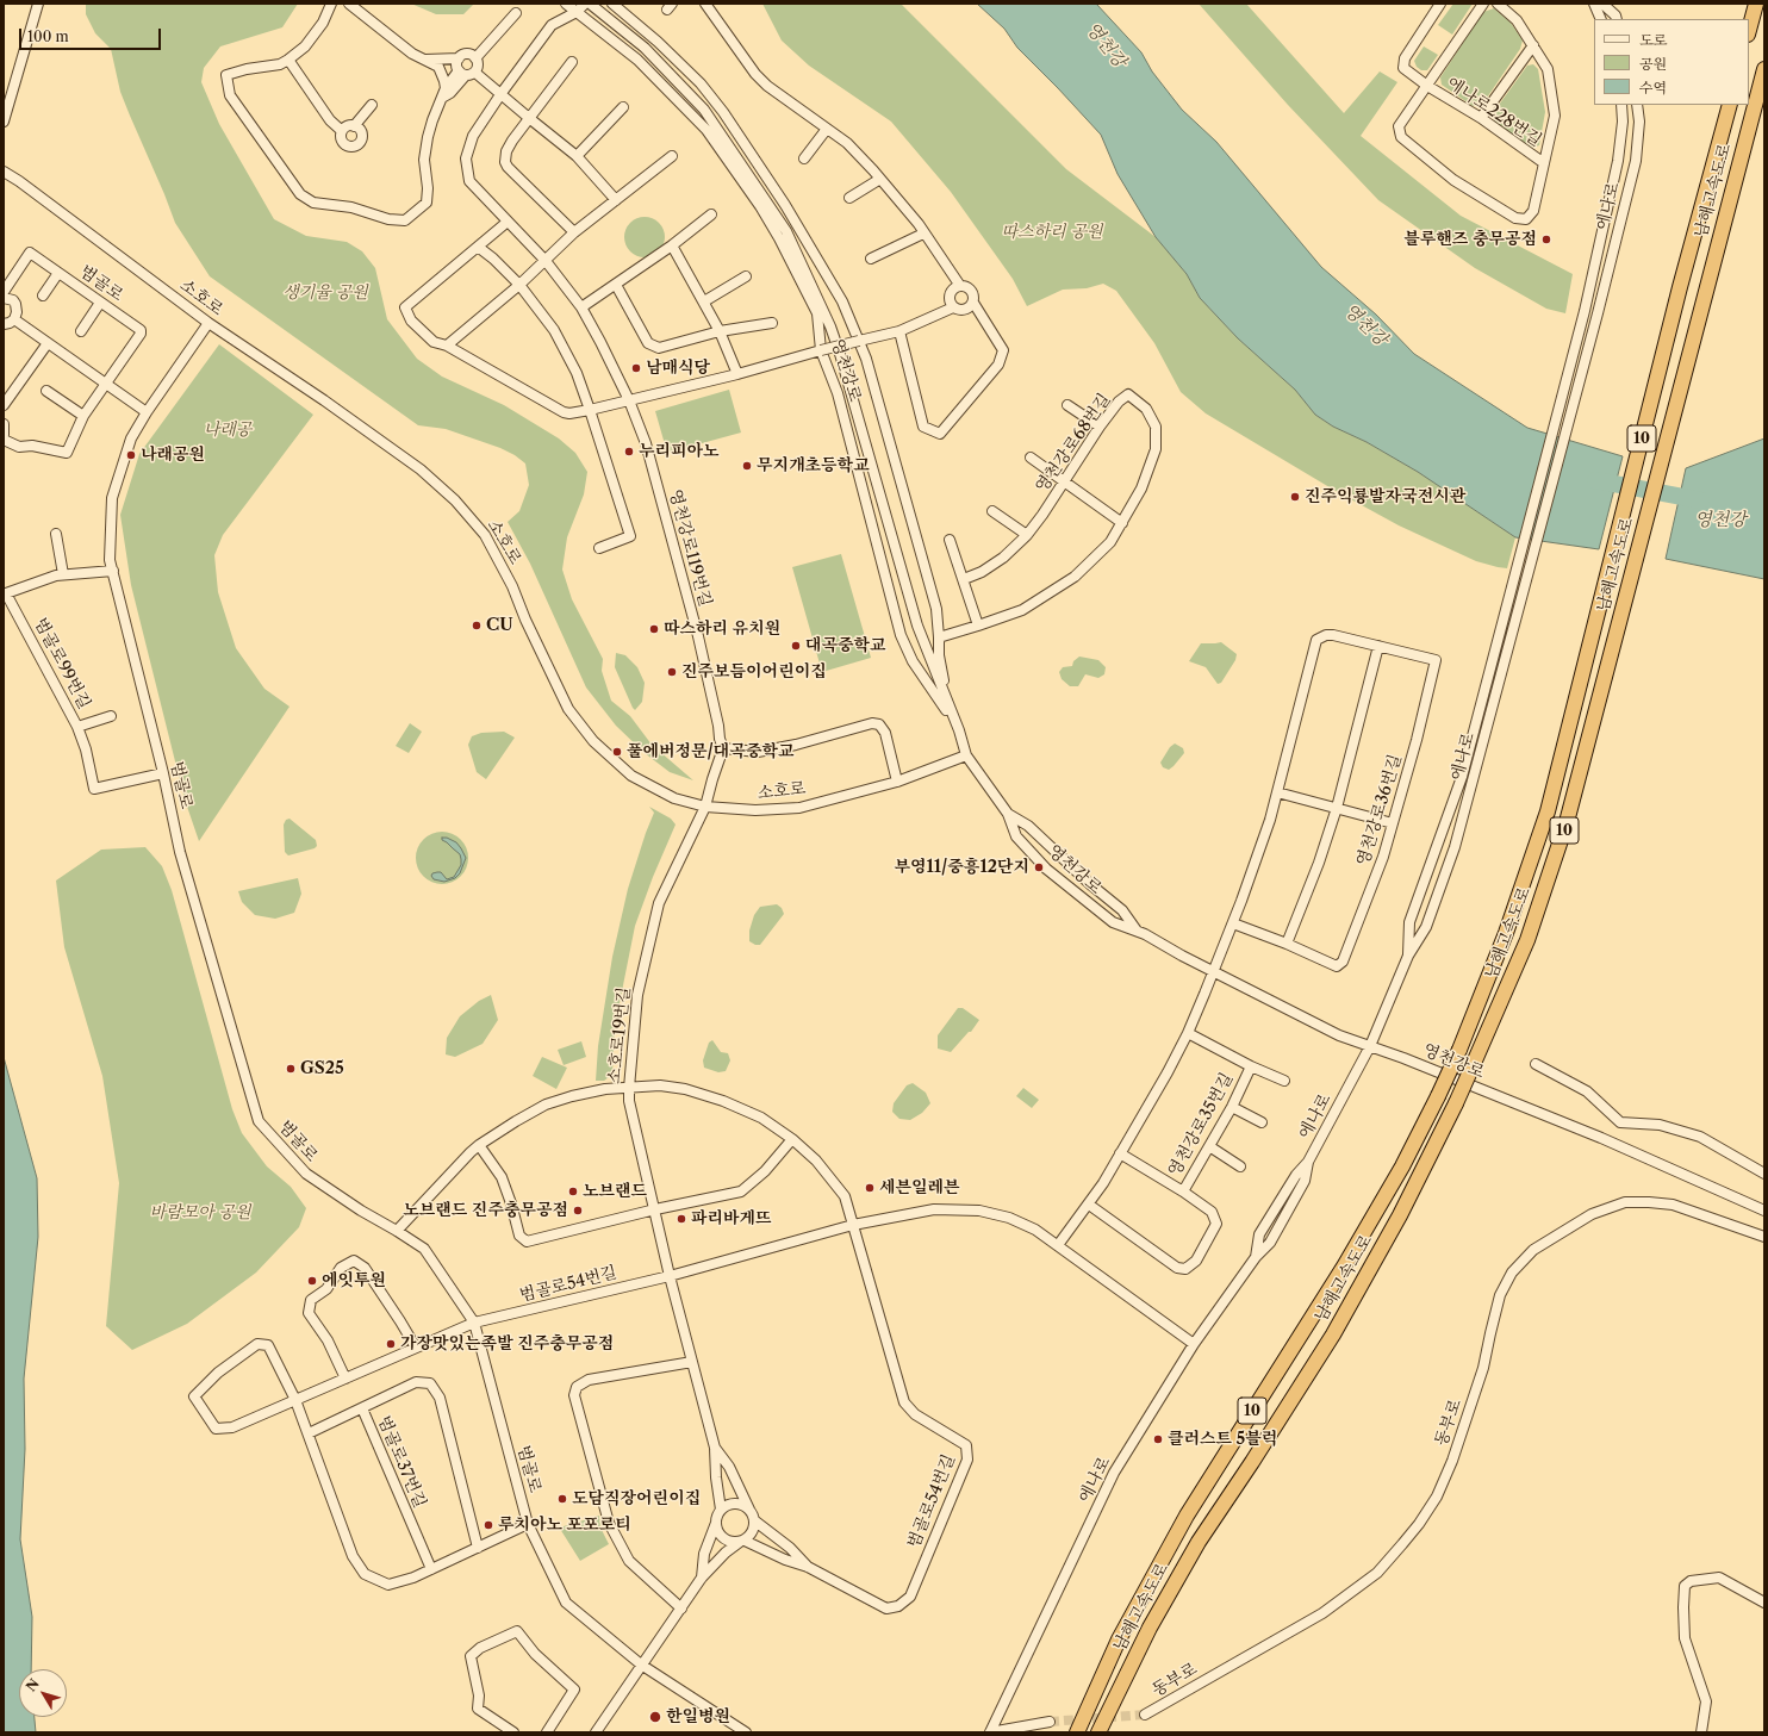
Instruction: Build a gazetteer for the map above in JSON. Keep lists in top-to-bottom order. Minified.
{"streets":{"highway":["남해고속도로","10"],"street":["에나로228번길","에나로","범골로","소호로","영천강로","영천강로68번길","영천강로119번길","범골로99번길","영천강로36번길","소호로19번길","영천강로35번길","범골로54번길","동부로","범골로37번길"]},"crossings":[["에나로","영천강로"],["에나로","범골로54번길"],["범골로","소호로"],["범골로","범골로99번길"],["범골로","범골로54번길"],["소호로","영천강로"],["소호로","소호로19번길"],["영천강로","영천강로68번길"],["영천강로","영천강로119번길"],["영천강로","영천강로36번길"],["소호로19번길","범골로54번길"]],"water":["영천강"],"parks":["따스하리 공원","생기율 공원","나래공","바람모아 공원"],"places":["블루핸즈 충무공점","남매식당","누리피아노","나래공원","무지개초등학교","진주익룡발자국전시관","CU","따스하리 유치원","대곡중학교","진주보듬이어린이집","풀에버정문/대곡중학교","부영11/중흥12단지","GS25","세븐일레븐","노브랜드","노브랜드 진주충무공점","파리바게뜨","에잇투원","가장맛있는족발 진주충무공점","클러스트 5블럭","도담직장어린이집","루치아노 포포로티","한일병원"],"legend":["도로","공원","수역"],"scale_bar":"100 m","north":"top left"}
